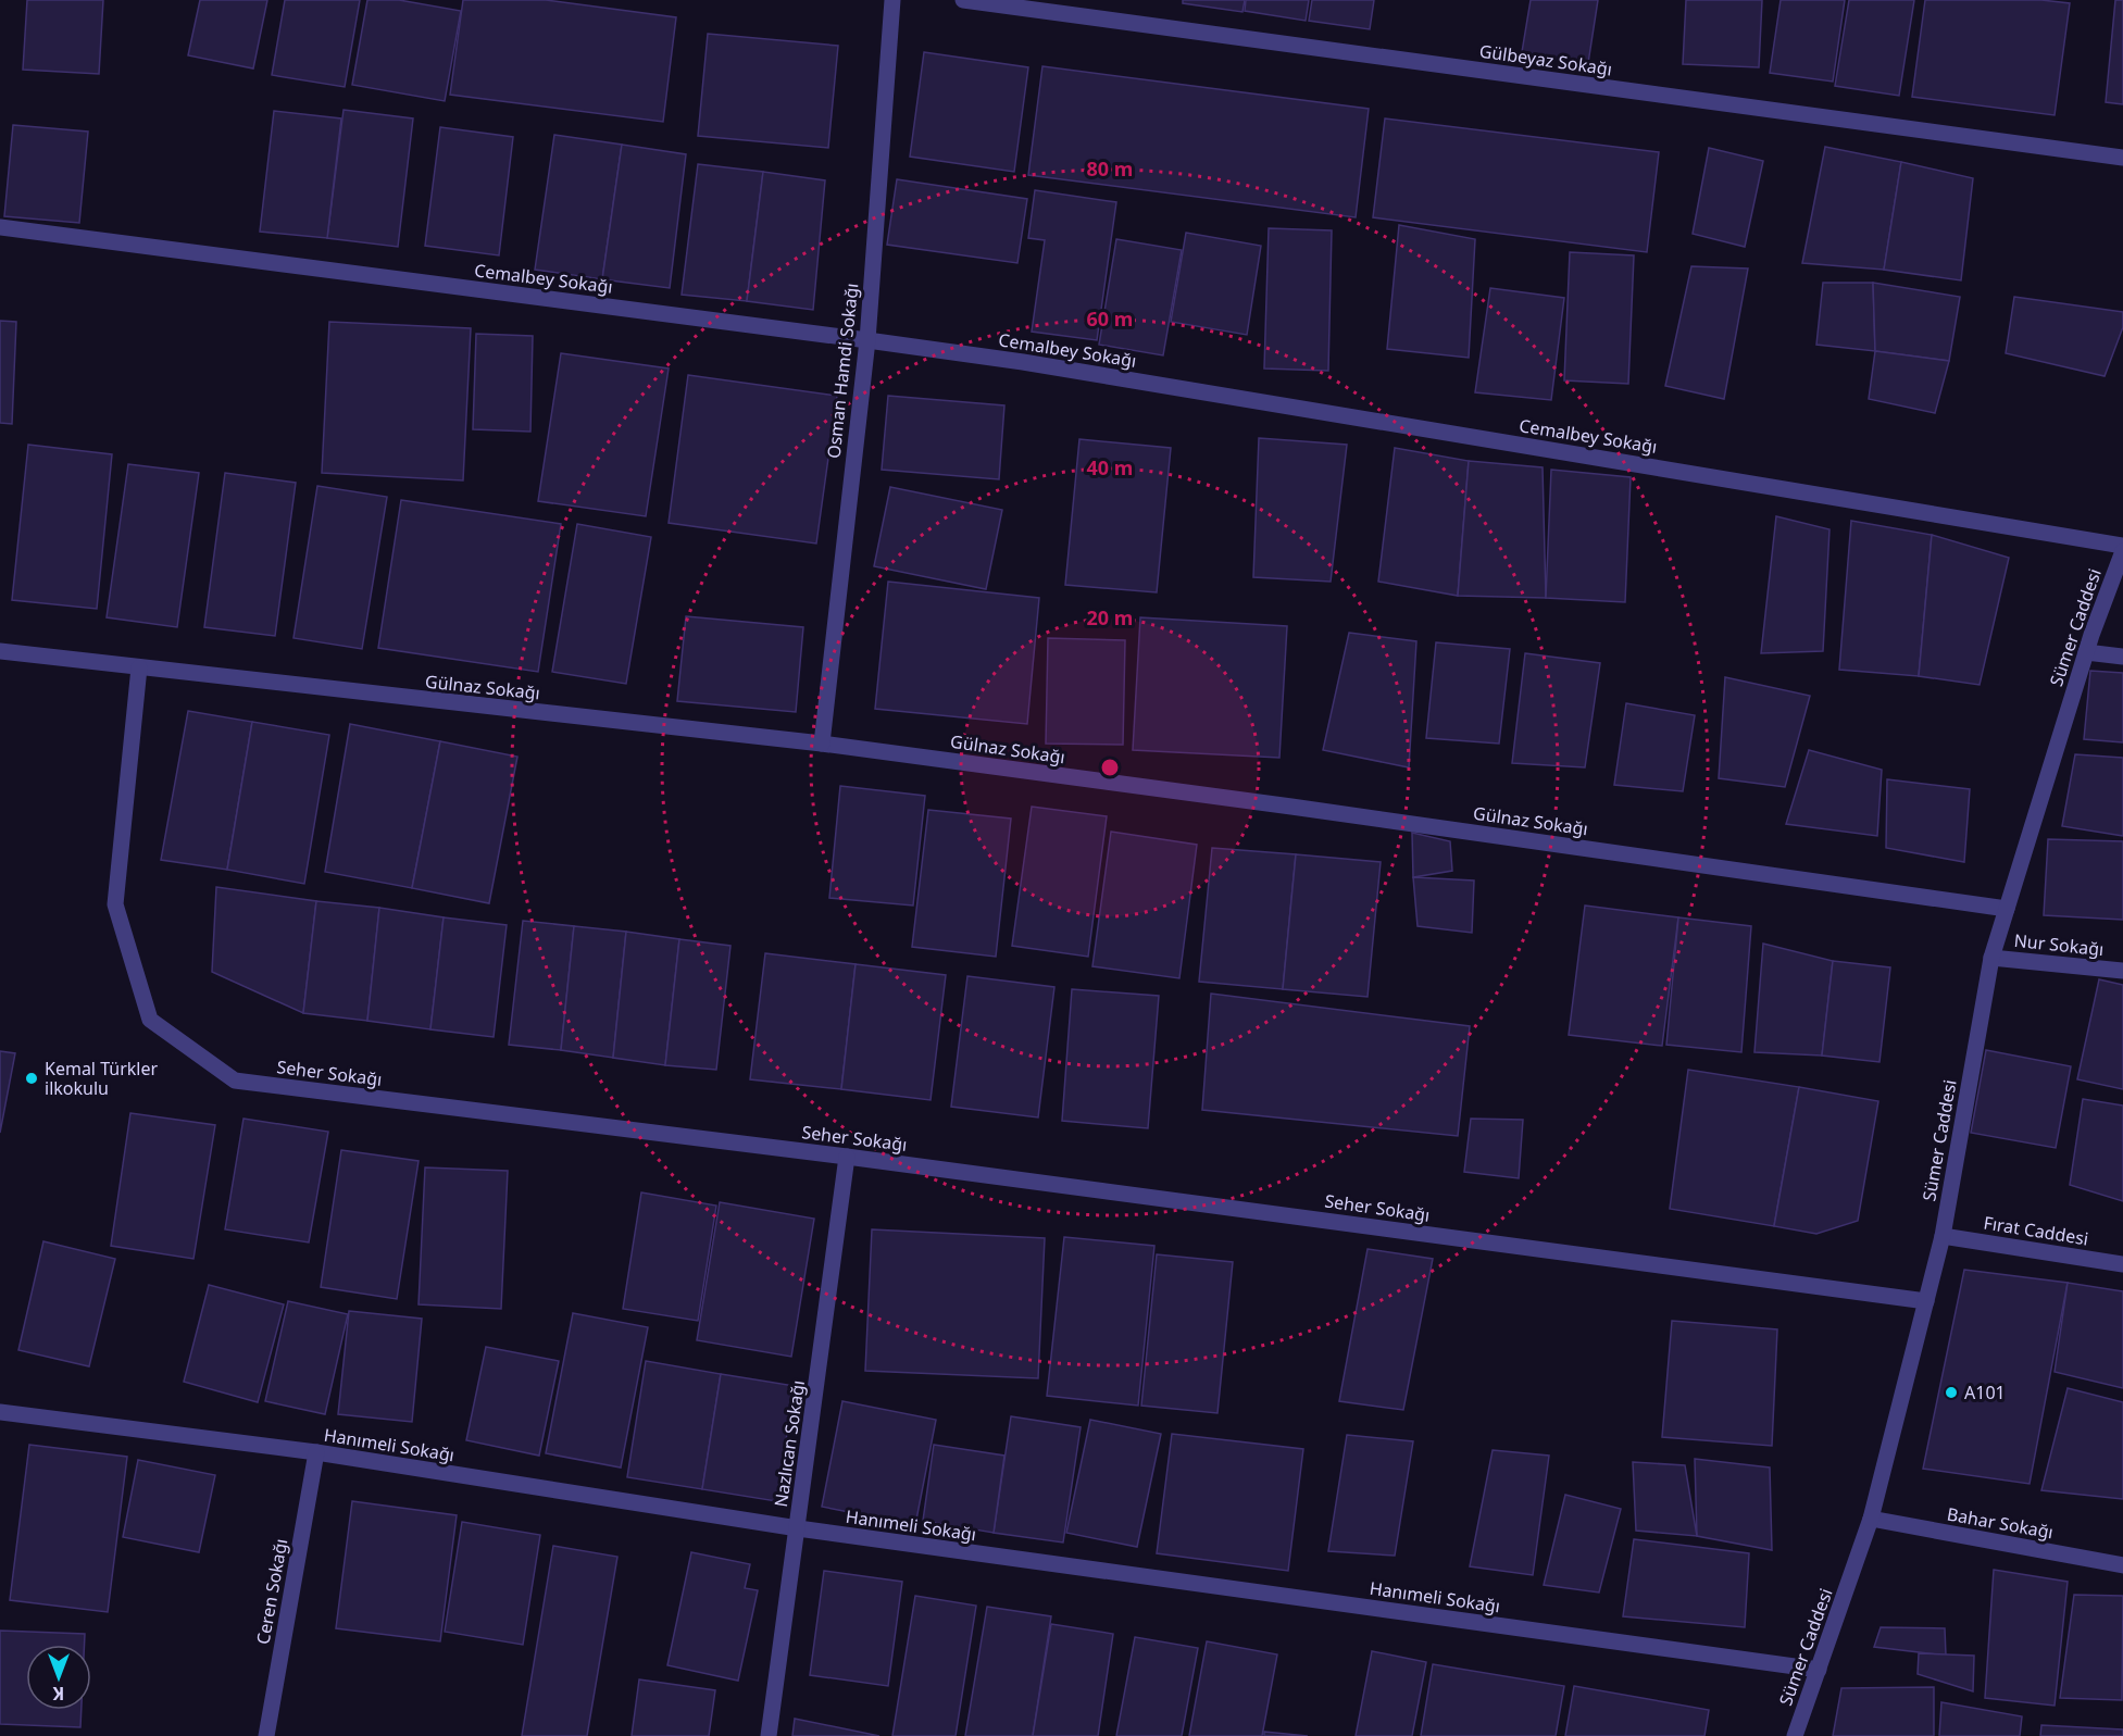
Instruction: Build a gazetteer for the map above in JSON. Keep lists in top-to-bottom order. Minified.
{"streets":{"street":["Gülbeyaz Sokağı","Cemalbey Sokağı","Osman Hamdi Sokağı","Sümer Caddesi","Gülnaz Sokağı","Nur Sokağı","Seher Sokağı","Fırat Caddesi","Nazlıcan Sokağı","Hanımeli Sokağı","Bahar Sokağı","Ceren Sokağı"]},"crossings":[["Cemalbey Sokağı","Osman Hamdi Sokağı"],["Osman Hamdi Sokağı","Gülnaz Sokağı"],["Sümer Caddesi","Gülnaz Sokağı"],["Sümer Caddesi","Nur Sokağı"],["Sümer Caddesi","Seher Sokağı"],["Sümer Caddesi","Fırat Caddesi"],["Sümer Caddesi","Hanımeli Sokağı"],["Sümer Caddesi","Bahar Sokağı"],["Gülnaz Sokağı","Seher Sokağı"],["Seher Sokağı","Nazlıcan Sokağı"],["Nazlıcan Sokağı","Hanımeli Sokağı"],["Hanımeli Sokağı","Ceren Sokağı"]],"places":["Kemal Türkler ilkokulu","A101"],"north":"bottom","rings":["80 m","60 m","40 m","20 m"]}
